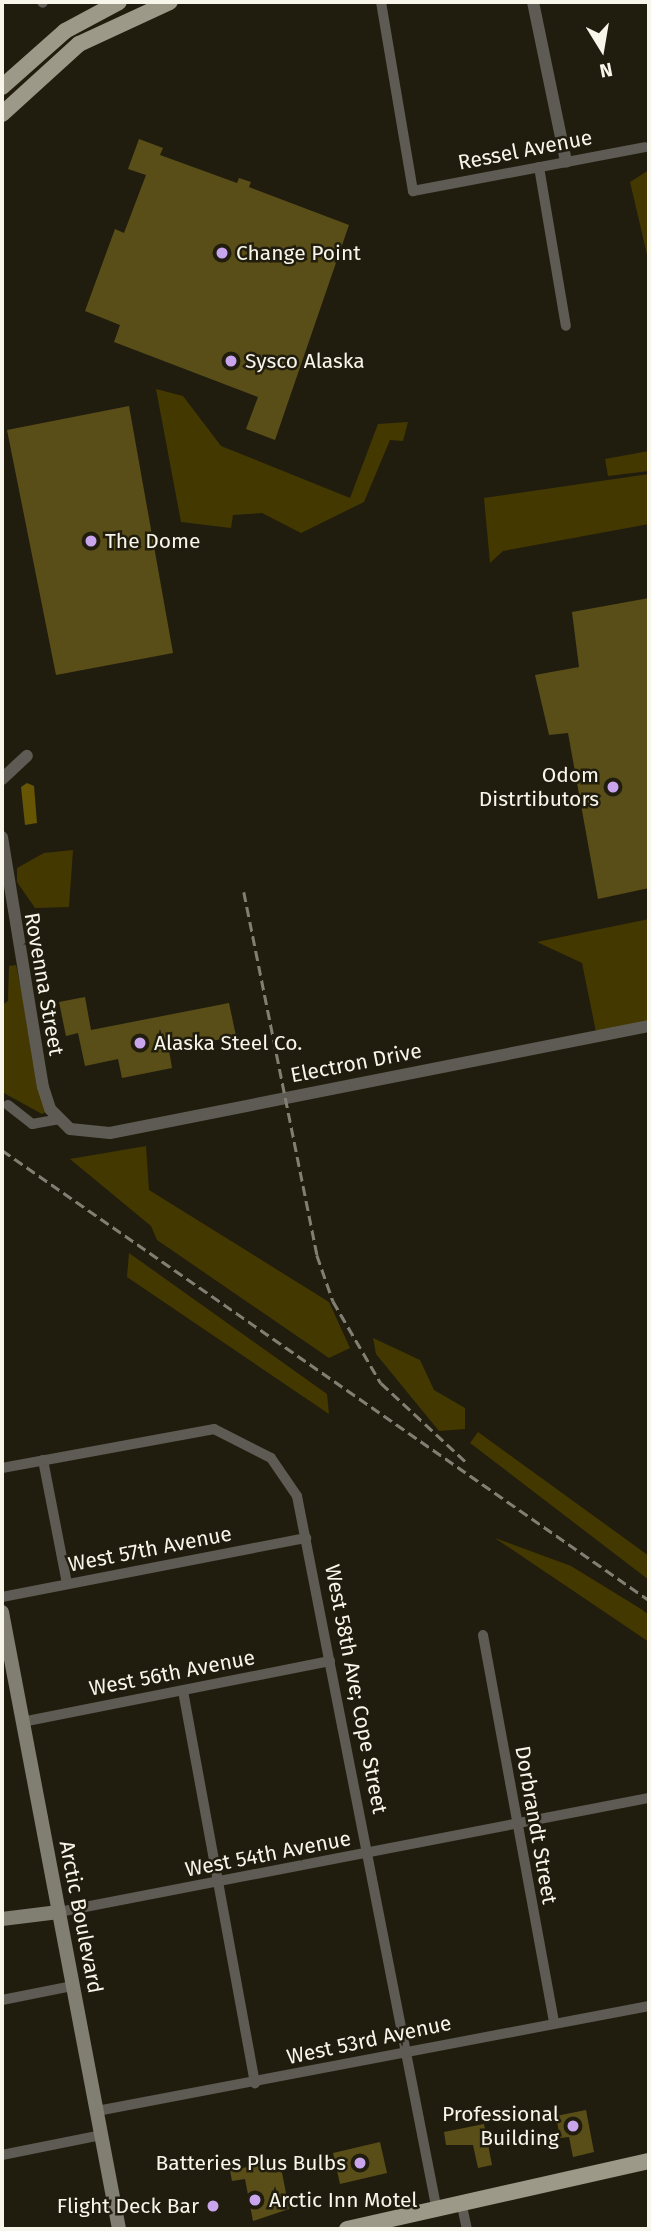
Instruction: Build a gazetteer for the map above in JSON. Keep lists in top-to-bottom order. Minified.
{"streets":{"main road":["Arctic Boulevard"],"street":["Ressel Avenue","Rovenna Street","Electron Drive","West 57th Avenue","West 56th Avenue","West 58th Ave; Cope Street","Dorbrandt Street","West 54th Avenue","West 53rd Avenue"]},"crossings":[["Rovenna Street","Electron Drive"],["West 57th Avenue","West 58th Ave; Cope Street"],["West 56th Avenue","West 58th Ave; Cope Street"],["West 56th Avenue","Arctic Boulevard"],["West 58th Ave; Cope Street","West 54th Avenue"],["West 58th Ave; Cope Street","West 53rd Avenue"],["Dorbrandt Street","West 54th Avenue"],["Dorbrandt Street","West 53rd Avenue"],["West 54th Avenue","Arctic Boulevard"],["Arctic Boulevard","West 53rd Avenue"]],"places":["Change Point","Sysco Alaska","The Dome","Odom Distrtibutors","Alaska Steel Co.","Professional Building","Batteries Plus Bulbs","Arctic Inn Motel","Flight Deck Bar"],"north":"bottom"}
